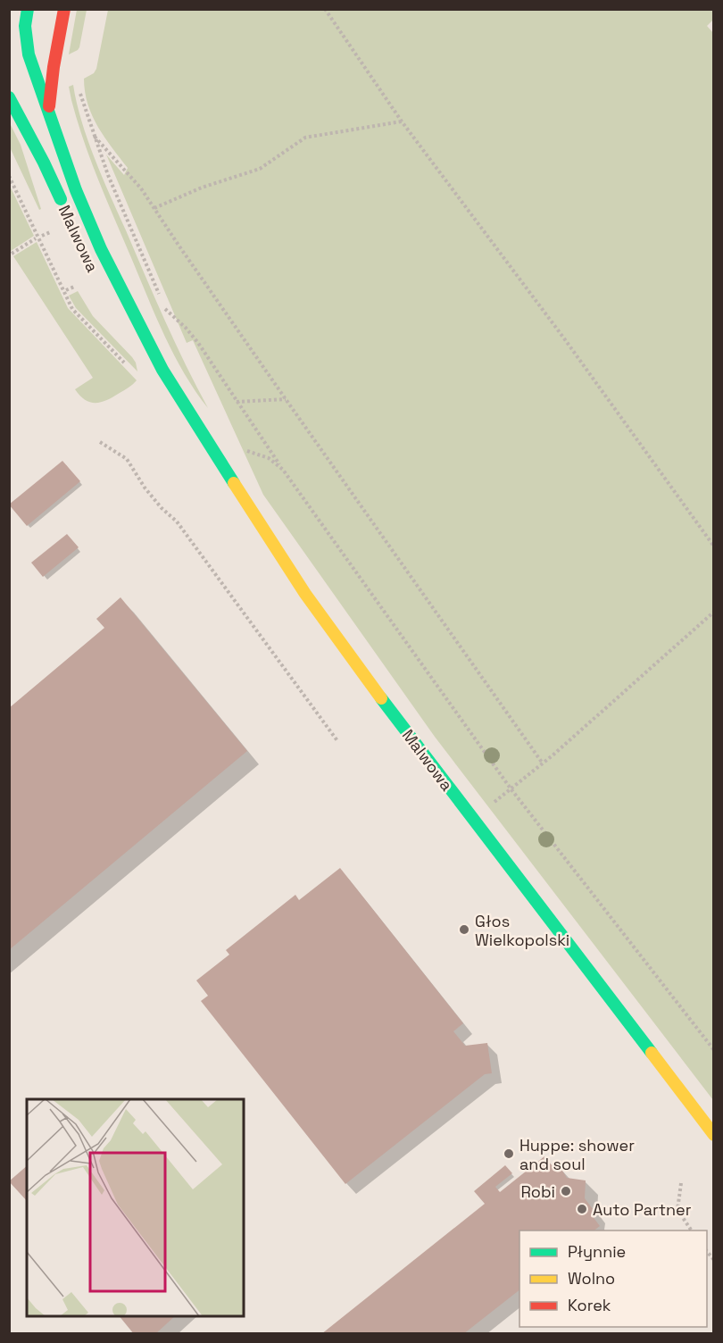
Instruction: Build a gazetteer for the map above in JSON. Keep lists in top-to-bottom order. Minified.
{"streets":{"street":["Malwowa"]},"places":["Głos Wielkopolski","Huppe: shower and soul","Robi","Auto Partner"],"legend":["Płynnie","Wolno","Korek"]}
